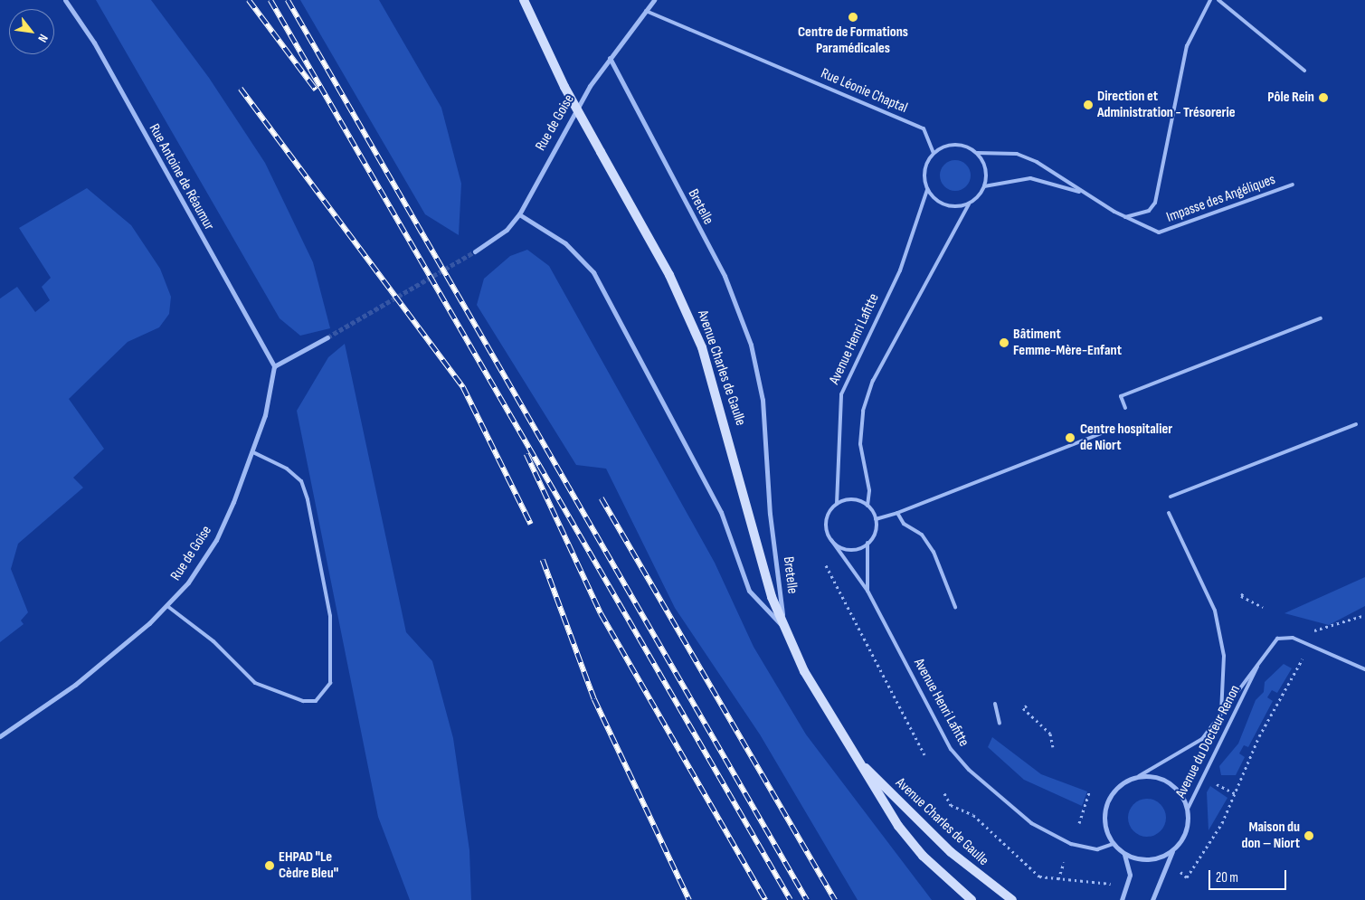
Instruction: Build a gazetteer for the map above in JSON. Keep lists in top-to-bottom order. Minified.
{"streets":{"main road":["Avenue Charles de Gaulle"],"street":["Rue de Goise","Rue Antoine de Réaumur","Bretelle"],"lane":["Rue Léonie Chaptal","Impasse des Angéliques","Avenue Henri Lafitte","Avenue du Docteur Renon"]},"crossings":[["Rue Léonie Chaptal","Rue de Goise"],["Rue Léonie Chaptal","Impasse des Angéliques"],["Rue Léonie Chaptal","Avenue Henri Lafitte"],["Rue de Goise","Rue Antoine de Réaumur"],["Rue de Goise","Bretelle"],["Impasse des Angéliques","Avenue Henri Lafitte"],["Bretelle","Avenue Charles de Gaulle"],["Avenue Henri Lafitte","Avenue du Docteur Renon"]],"places":["Centre de Formations Paramédicales","Pôle Rein","Direction et Administration - Trésorerie","Bâtiment Femme-Mère-Enfant","Centre hospitalier de Niort","Maison du don – Niort","EHPAD \"Le Cèdre Bleu\""],"scale_bar":"20 m","north":"bottom right"}
